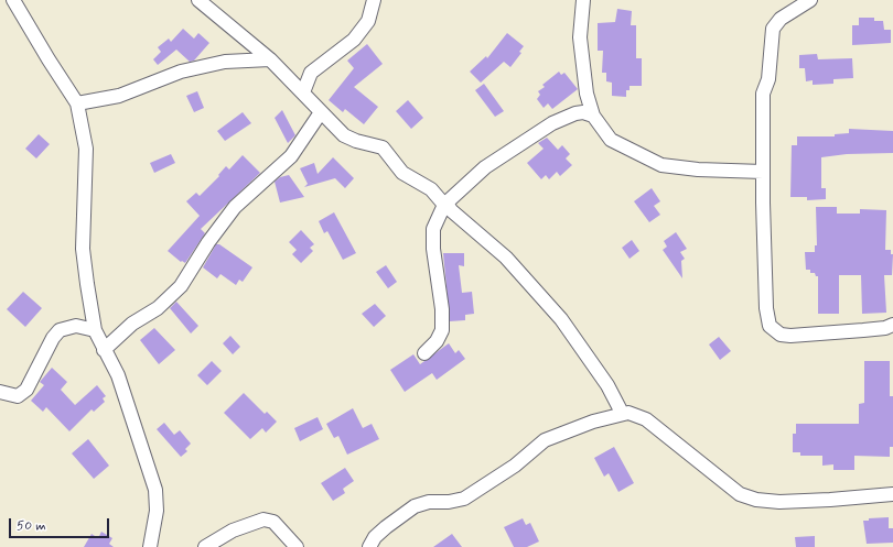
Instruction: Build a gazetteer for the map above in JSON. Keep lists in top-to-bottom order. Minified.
{"scale_bar":"50 m"}
